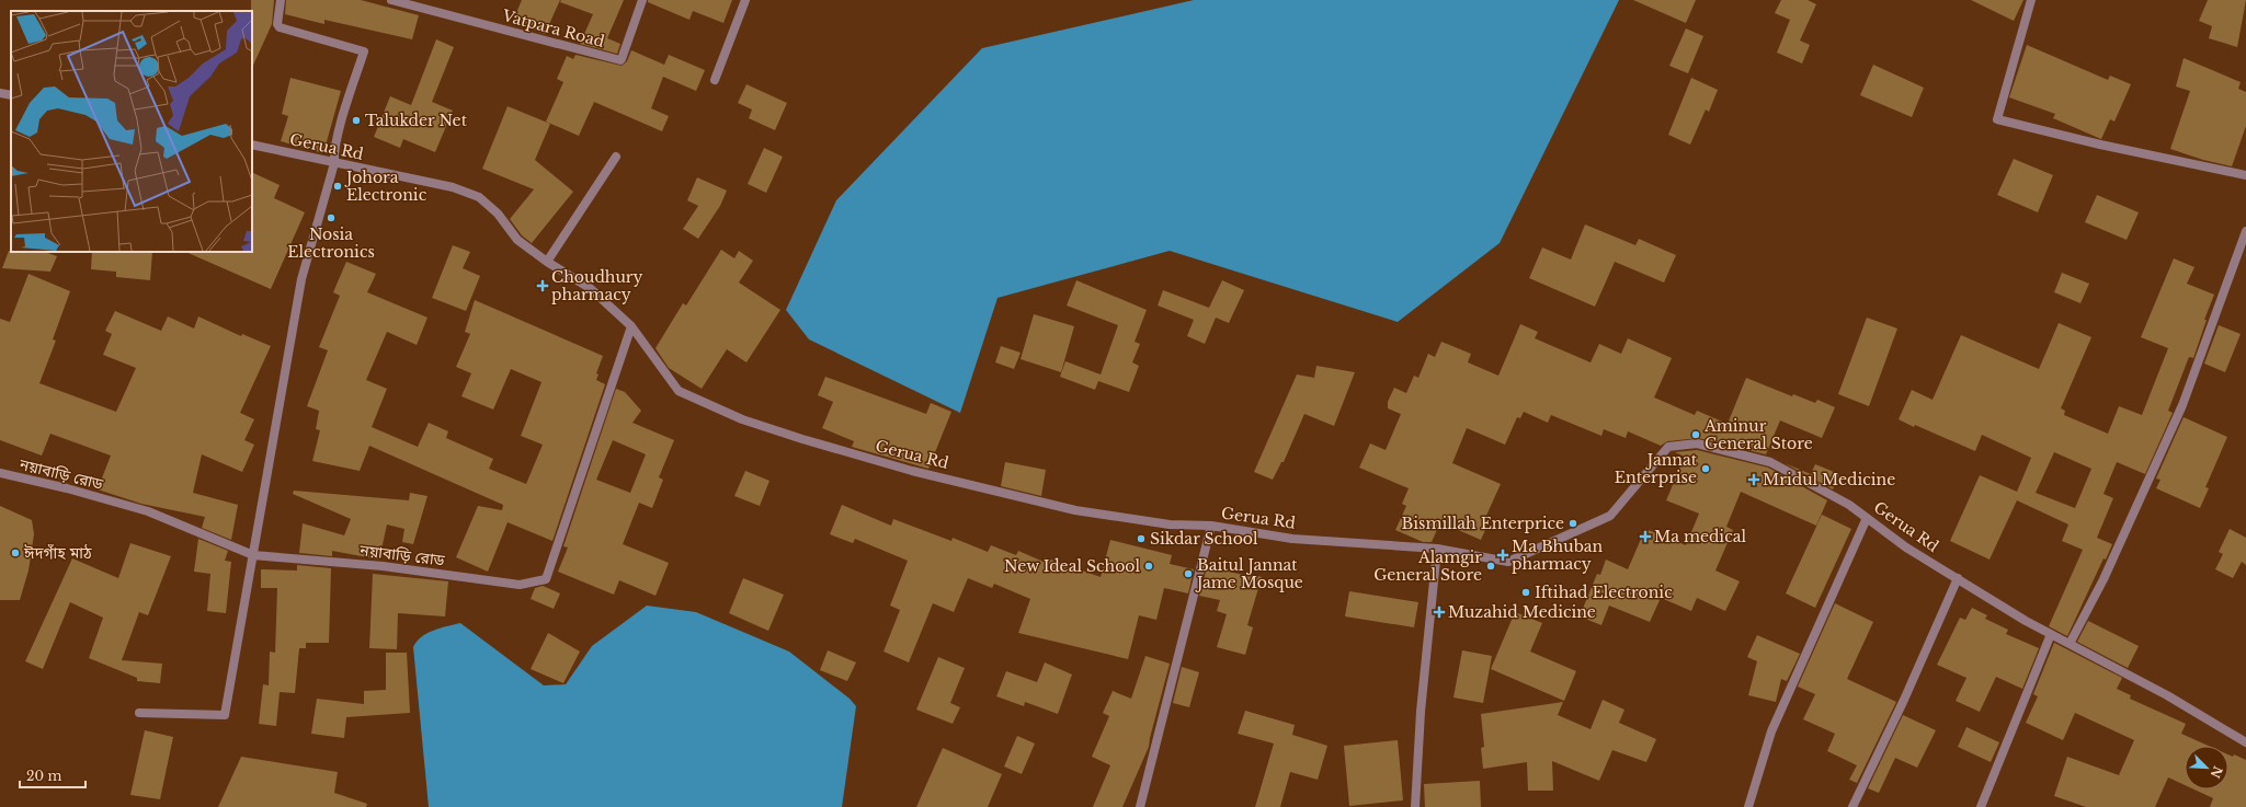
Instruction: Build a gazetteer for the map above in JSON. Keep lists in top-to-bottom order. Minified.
{"streets":{"street":["Vatpara Road","Gerua Rd","নয়াবাড়ি রোড"]},"crossings":[["Gerua Rd","নয়াবাড়ি রোড"]],"places":{"other":["Talukder Net","Johora Electronic","Nosia Electronics","Aminur General Store","Jannat Enterprise","Bismillah Enterprice","Sikdar School","ঈদগাঁহ মাঠ","New Ideal School","Alamgir General Store","Baitul Jannat Jame Mosque","Iftihad Electronic"],"health":["Choudhury pharmacy","Mridul Medicine","Ma medical","Ma Bhuban pharmacy","Muzahid Medicine"]},"scale_bar":"20 m","north":"bottom right"}
